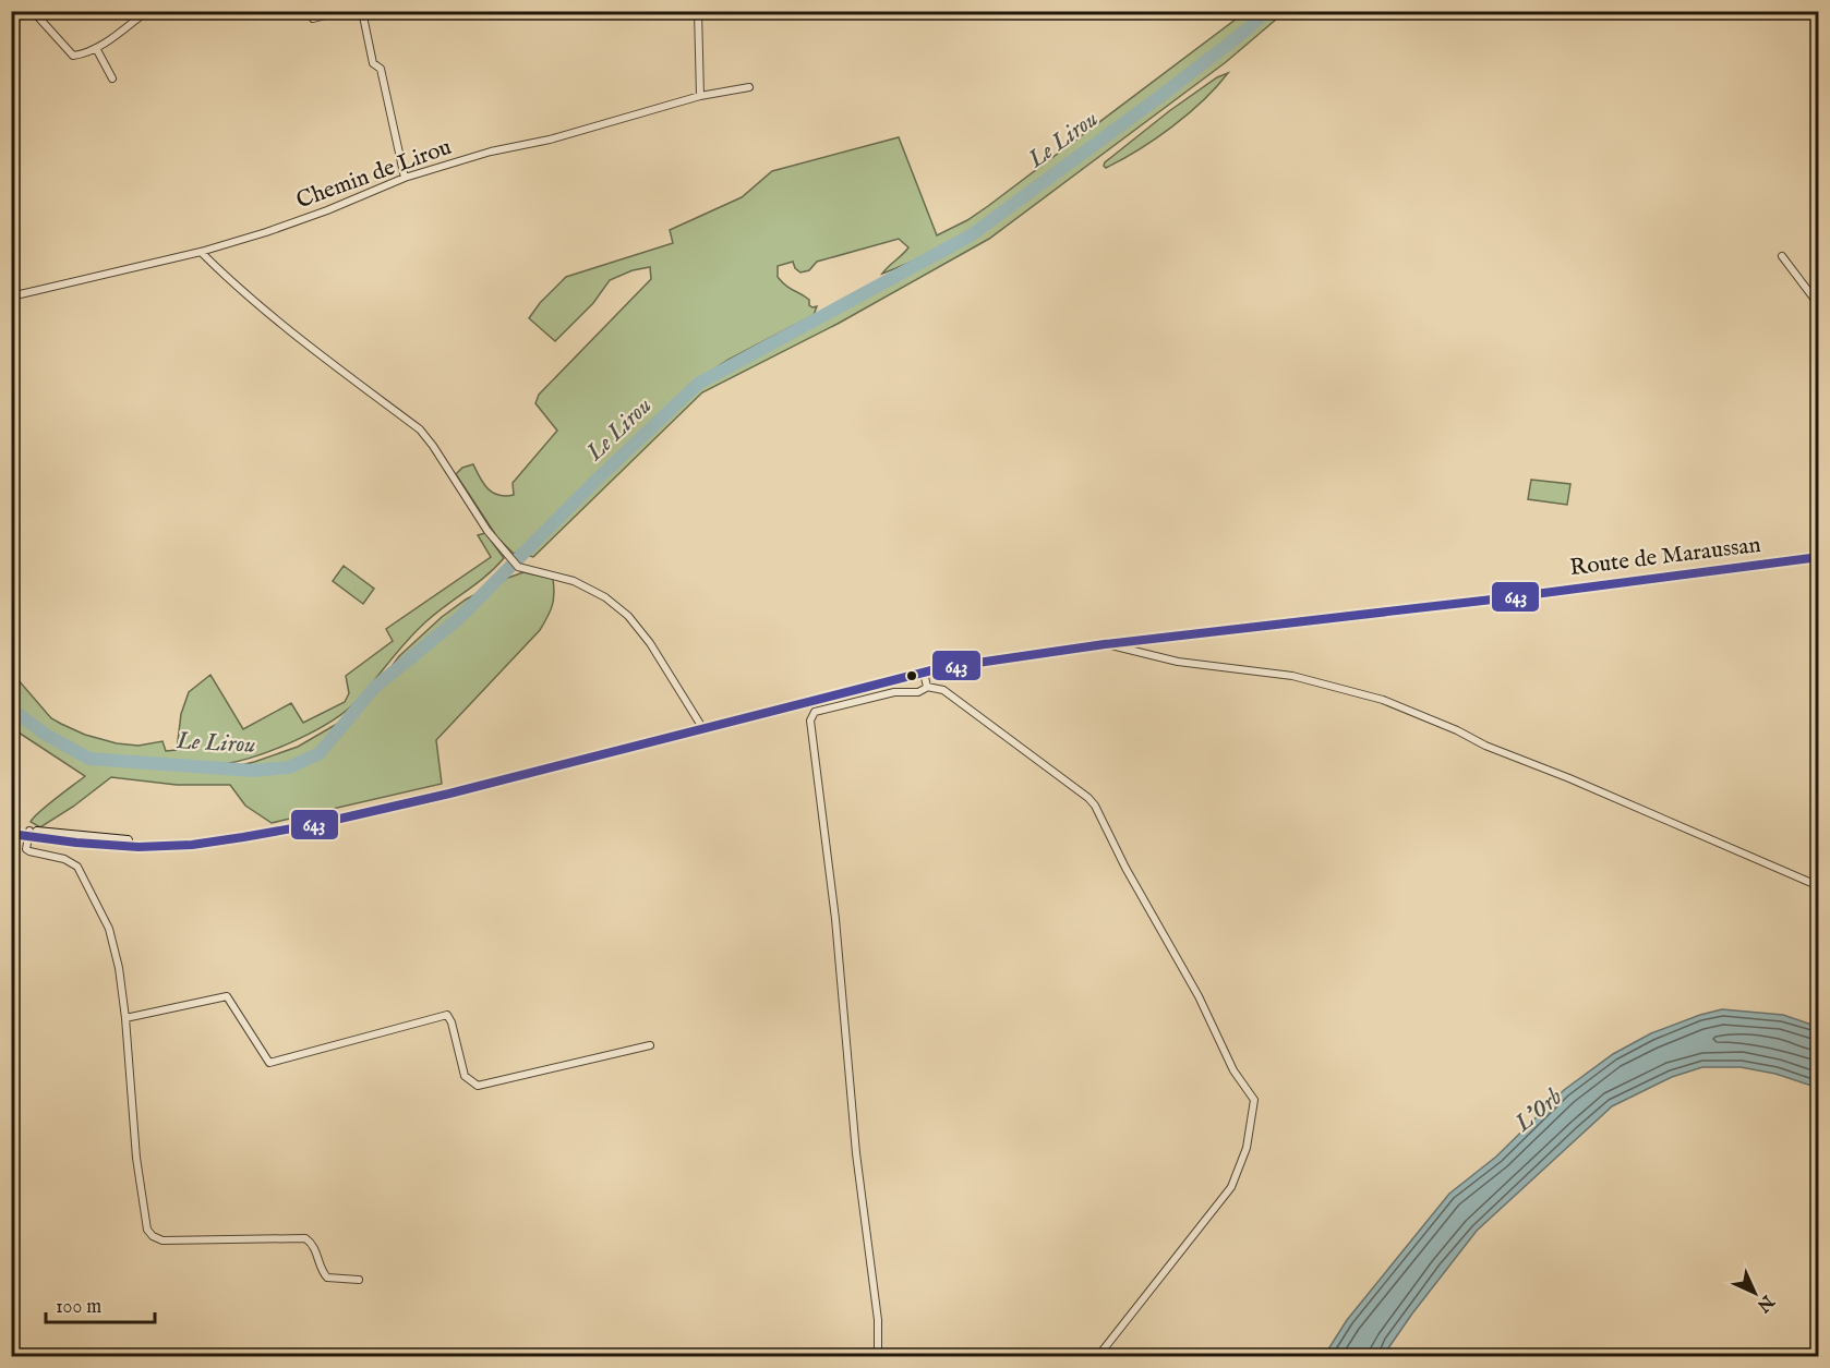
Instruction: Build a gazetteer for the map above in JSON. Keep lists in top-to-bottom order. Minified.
{"streets":{"main road":["Route de Maraussan"],"street":["Chemin de Lirou"]},"water":["Le Lirou","L'Orb"],"lines":["transit line 643"],"scale_bar":"100 m","north":"bottom right"}
